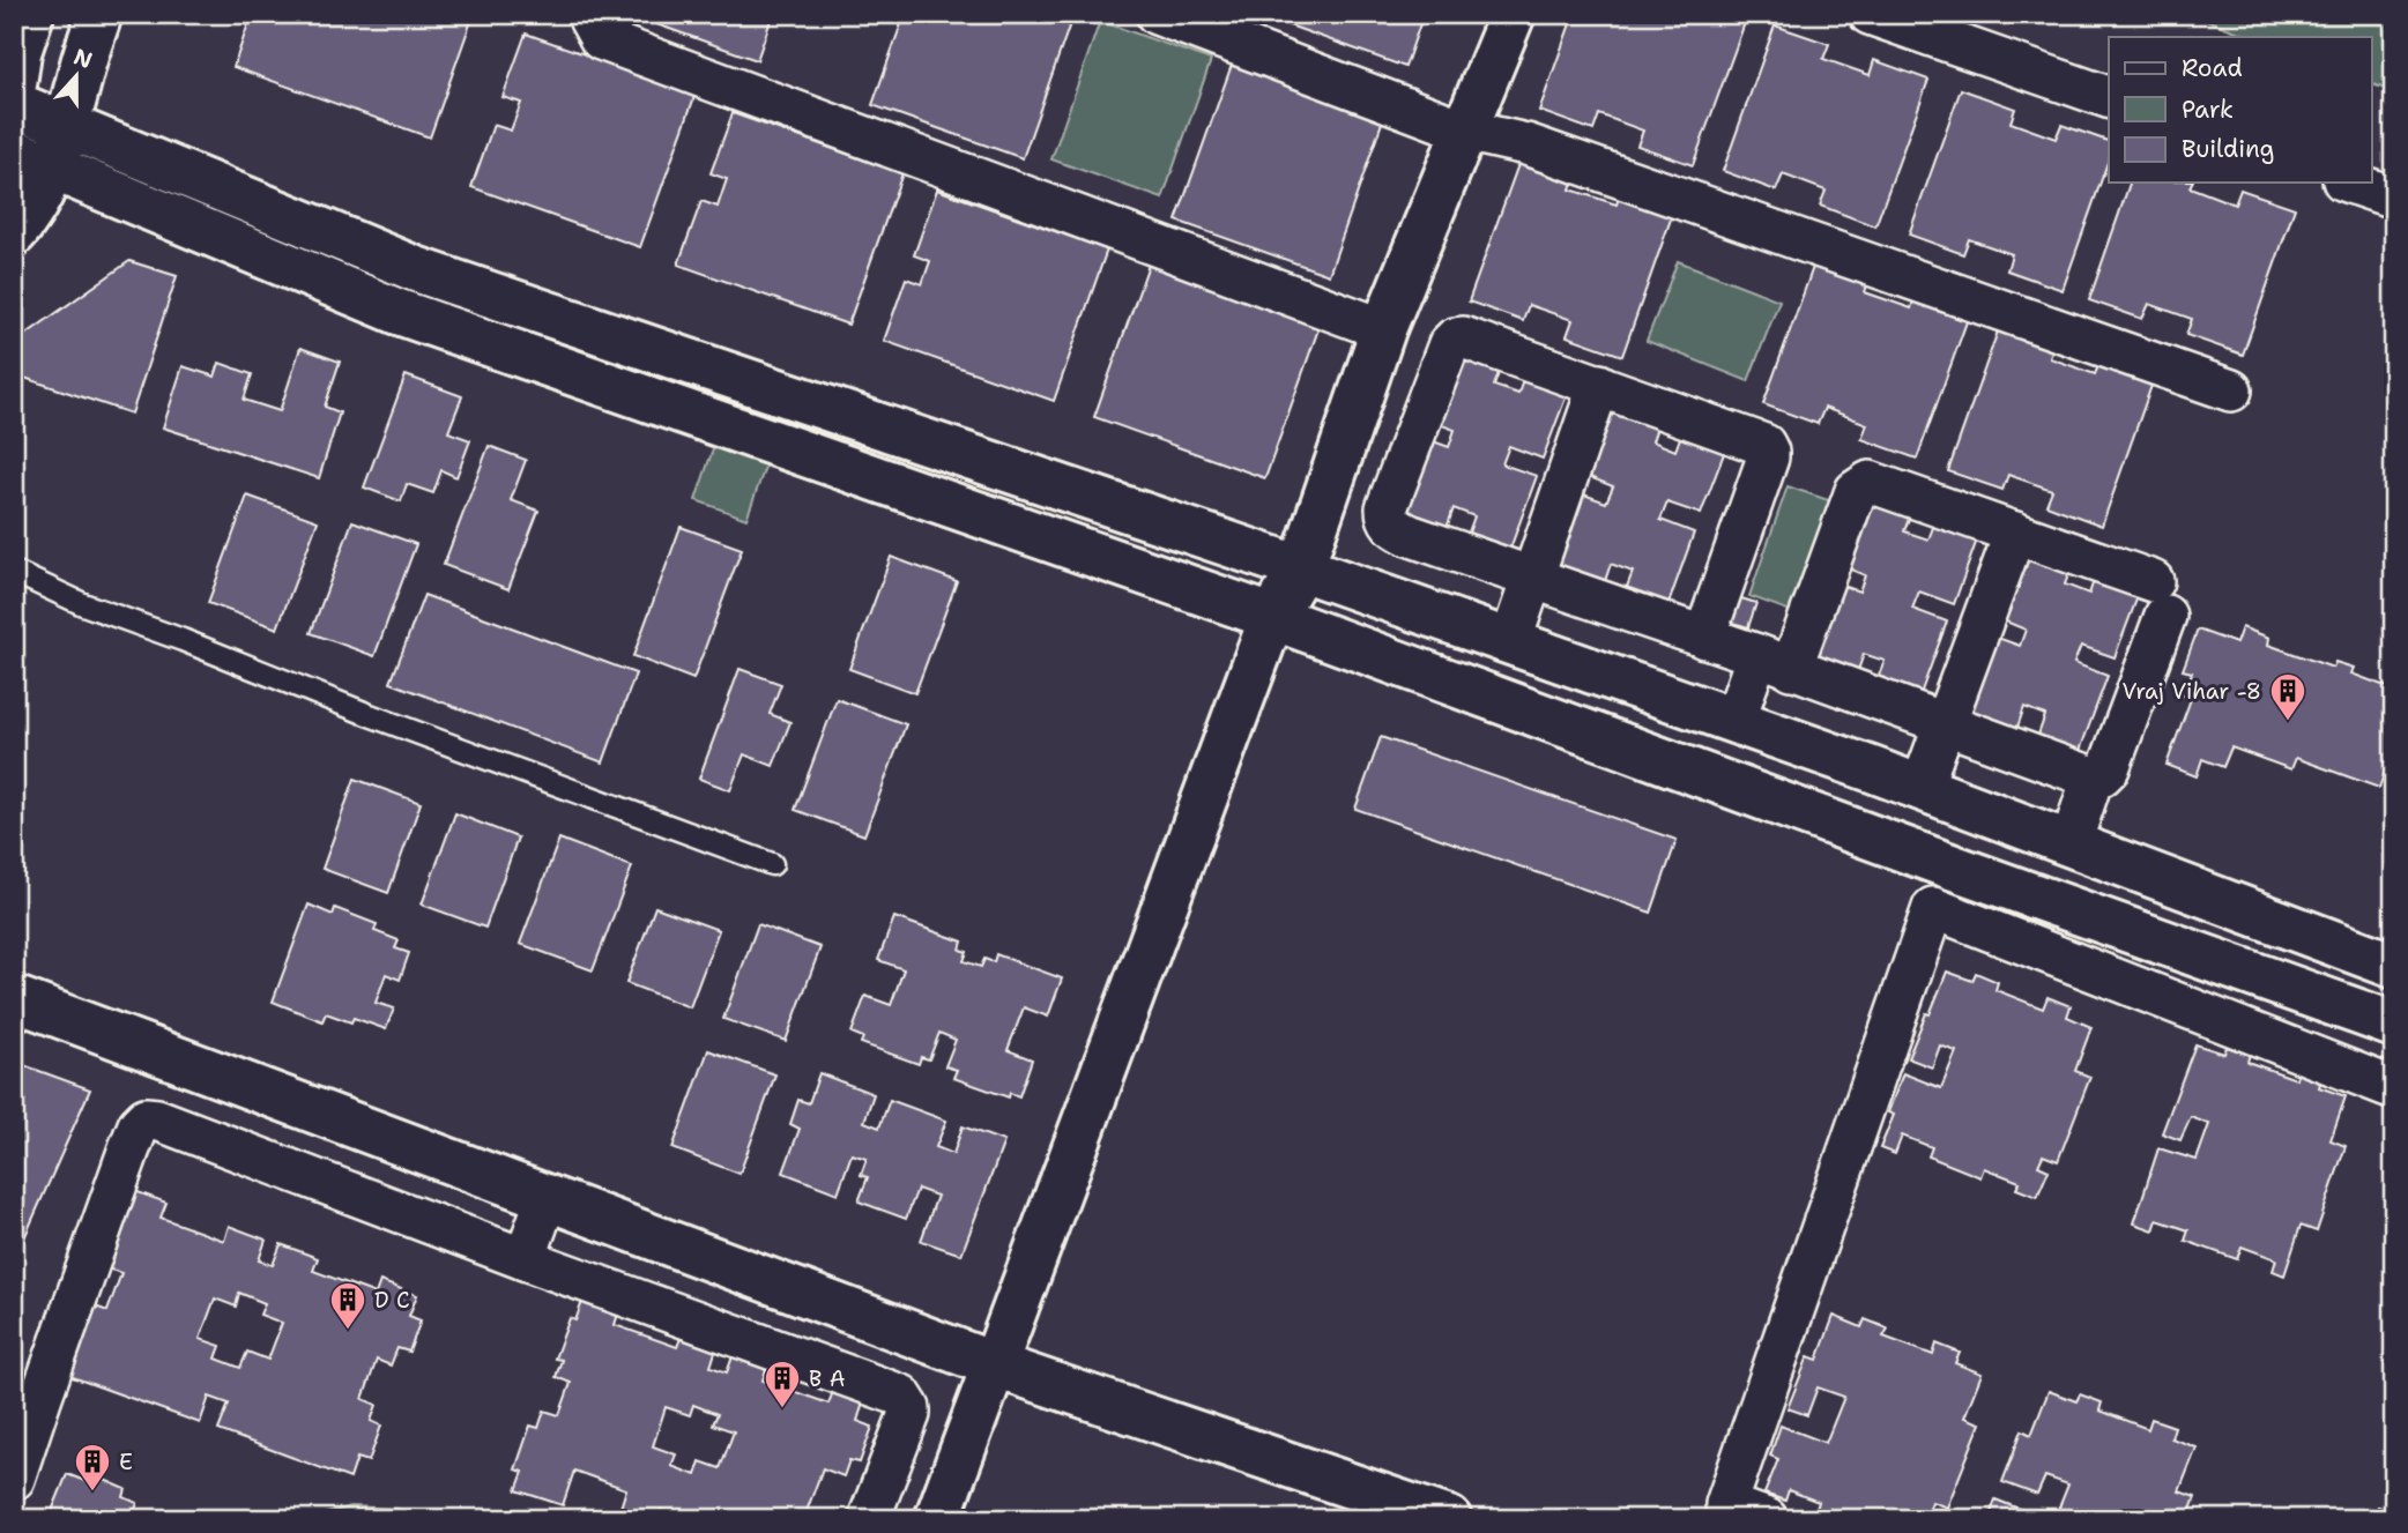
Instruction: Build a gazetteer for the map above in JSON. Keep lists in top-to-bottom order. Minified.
{"places":{"building":["Vraj Vihar -8","D C","B A","E"]},"legend":["Road","Park","Building"],"north":"top"}
